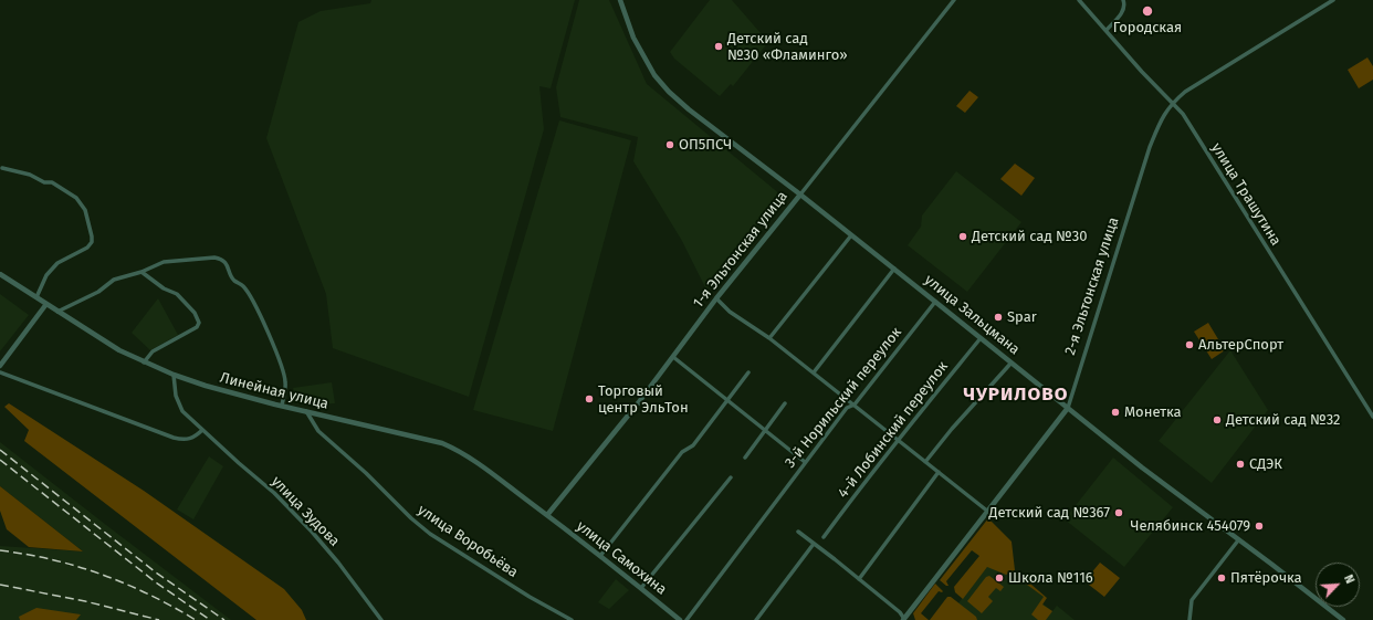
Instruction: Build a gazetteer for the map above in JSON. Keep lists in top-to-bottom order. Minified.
{"streets":{"street":["улица Трашутина","1-я Эльтонская улица","2-я Эльтонская улица","улица Зальцмана","Линейная улица","3-й Норильский переулок","4-й Лобинский переулок","улица Зудова","улица Воробьёва","улица Самохина"]},"crossings":[["улица Трашутина","2-я Эльтонская улица"],["1-я Эльтонская улица","улица Зальцмана"],["1-я Эльтонская улица","Линейная улица"],["1-я Эльтонская улица","улица Самохина"],["2-я Эльтонская улица","улица Зальцмана"],["улица Зальцмана","3-й Норильский переулок"],["улица Зальцмана","4-й Лобинский переулок"],["Линейная улица","улица Зудова"],["Линейная улица","улица Воробьёва"],["Линейная улица","улица Самохина"]],"districts":["ЧУРИЛОВО"],"places":["Городская","Детский сад №30 «Фламинго»","ОП5ПСЧ","Детский сад №30","Spar","АльтерСпорт","Торговый центр ЭльТон","Монетка","Детский сад №32","СДЭК","Детский сад №367","Челябинск 454079","Школа №116","Пятёрочка"],"north":"top right"}
